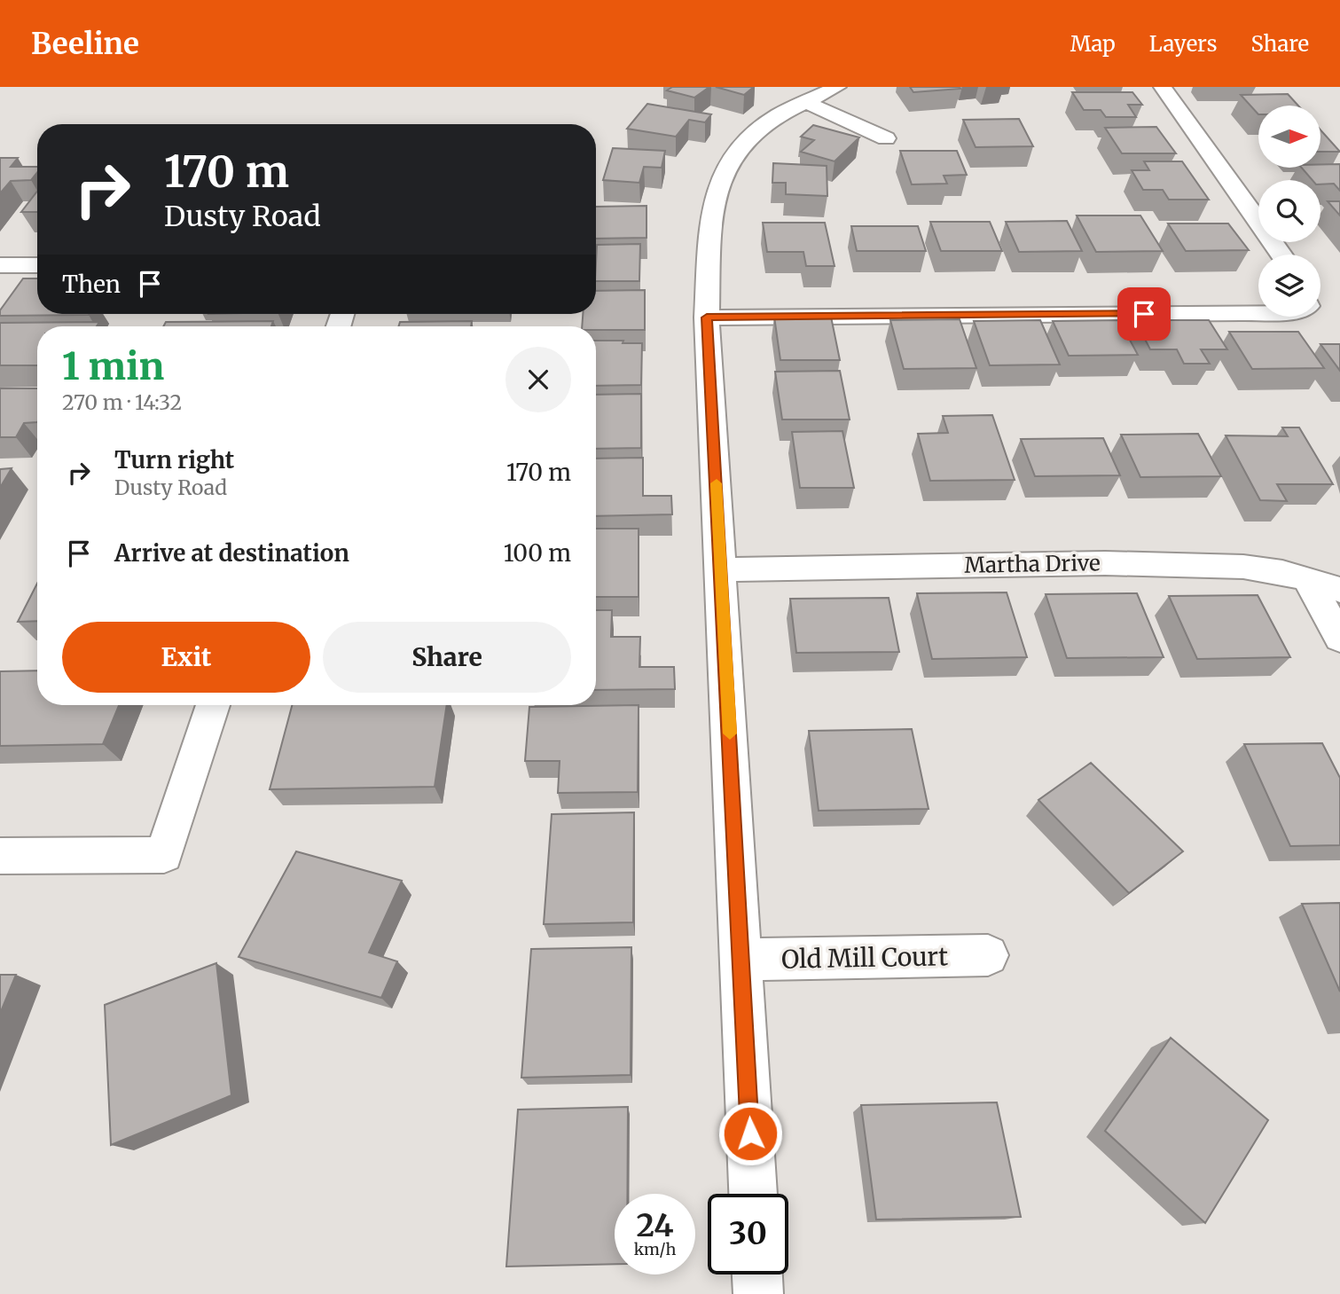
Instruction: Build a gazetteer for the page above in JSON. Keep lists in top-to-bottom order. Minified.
{"streets":{"street":["Martha Drive","Old Mill Court"]},"north":"right","page":{"header":"Beeline","nav":["Map","Layers","Share"],"turn":["170 m","Dusty Road"],"then":"Then","heading":["1 min","270 m · 14:32"],"list":[{"name":"Turn right","note":"Dusty Road","value":"170 m"},{"name":"Arrive at destination","value":"100 m"}],"buttons":["Exit","Share"],"speed":"24 km/h","limit":"30"}}
